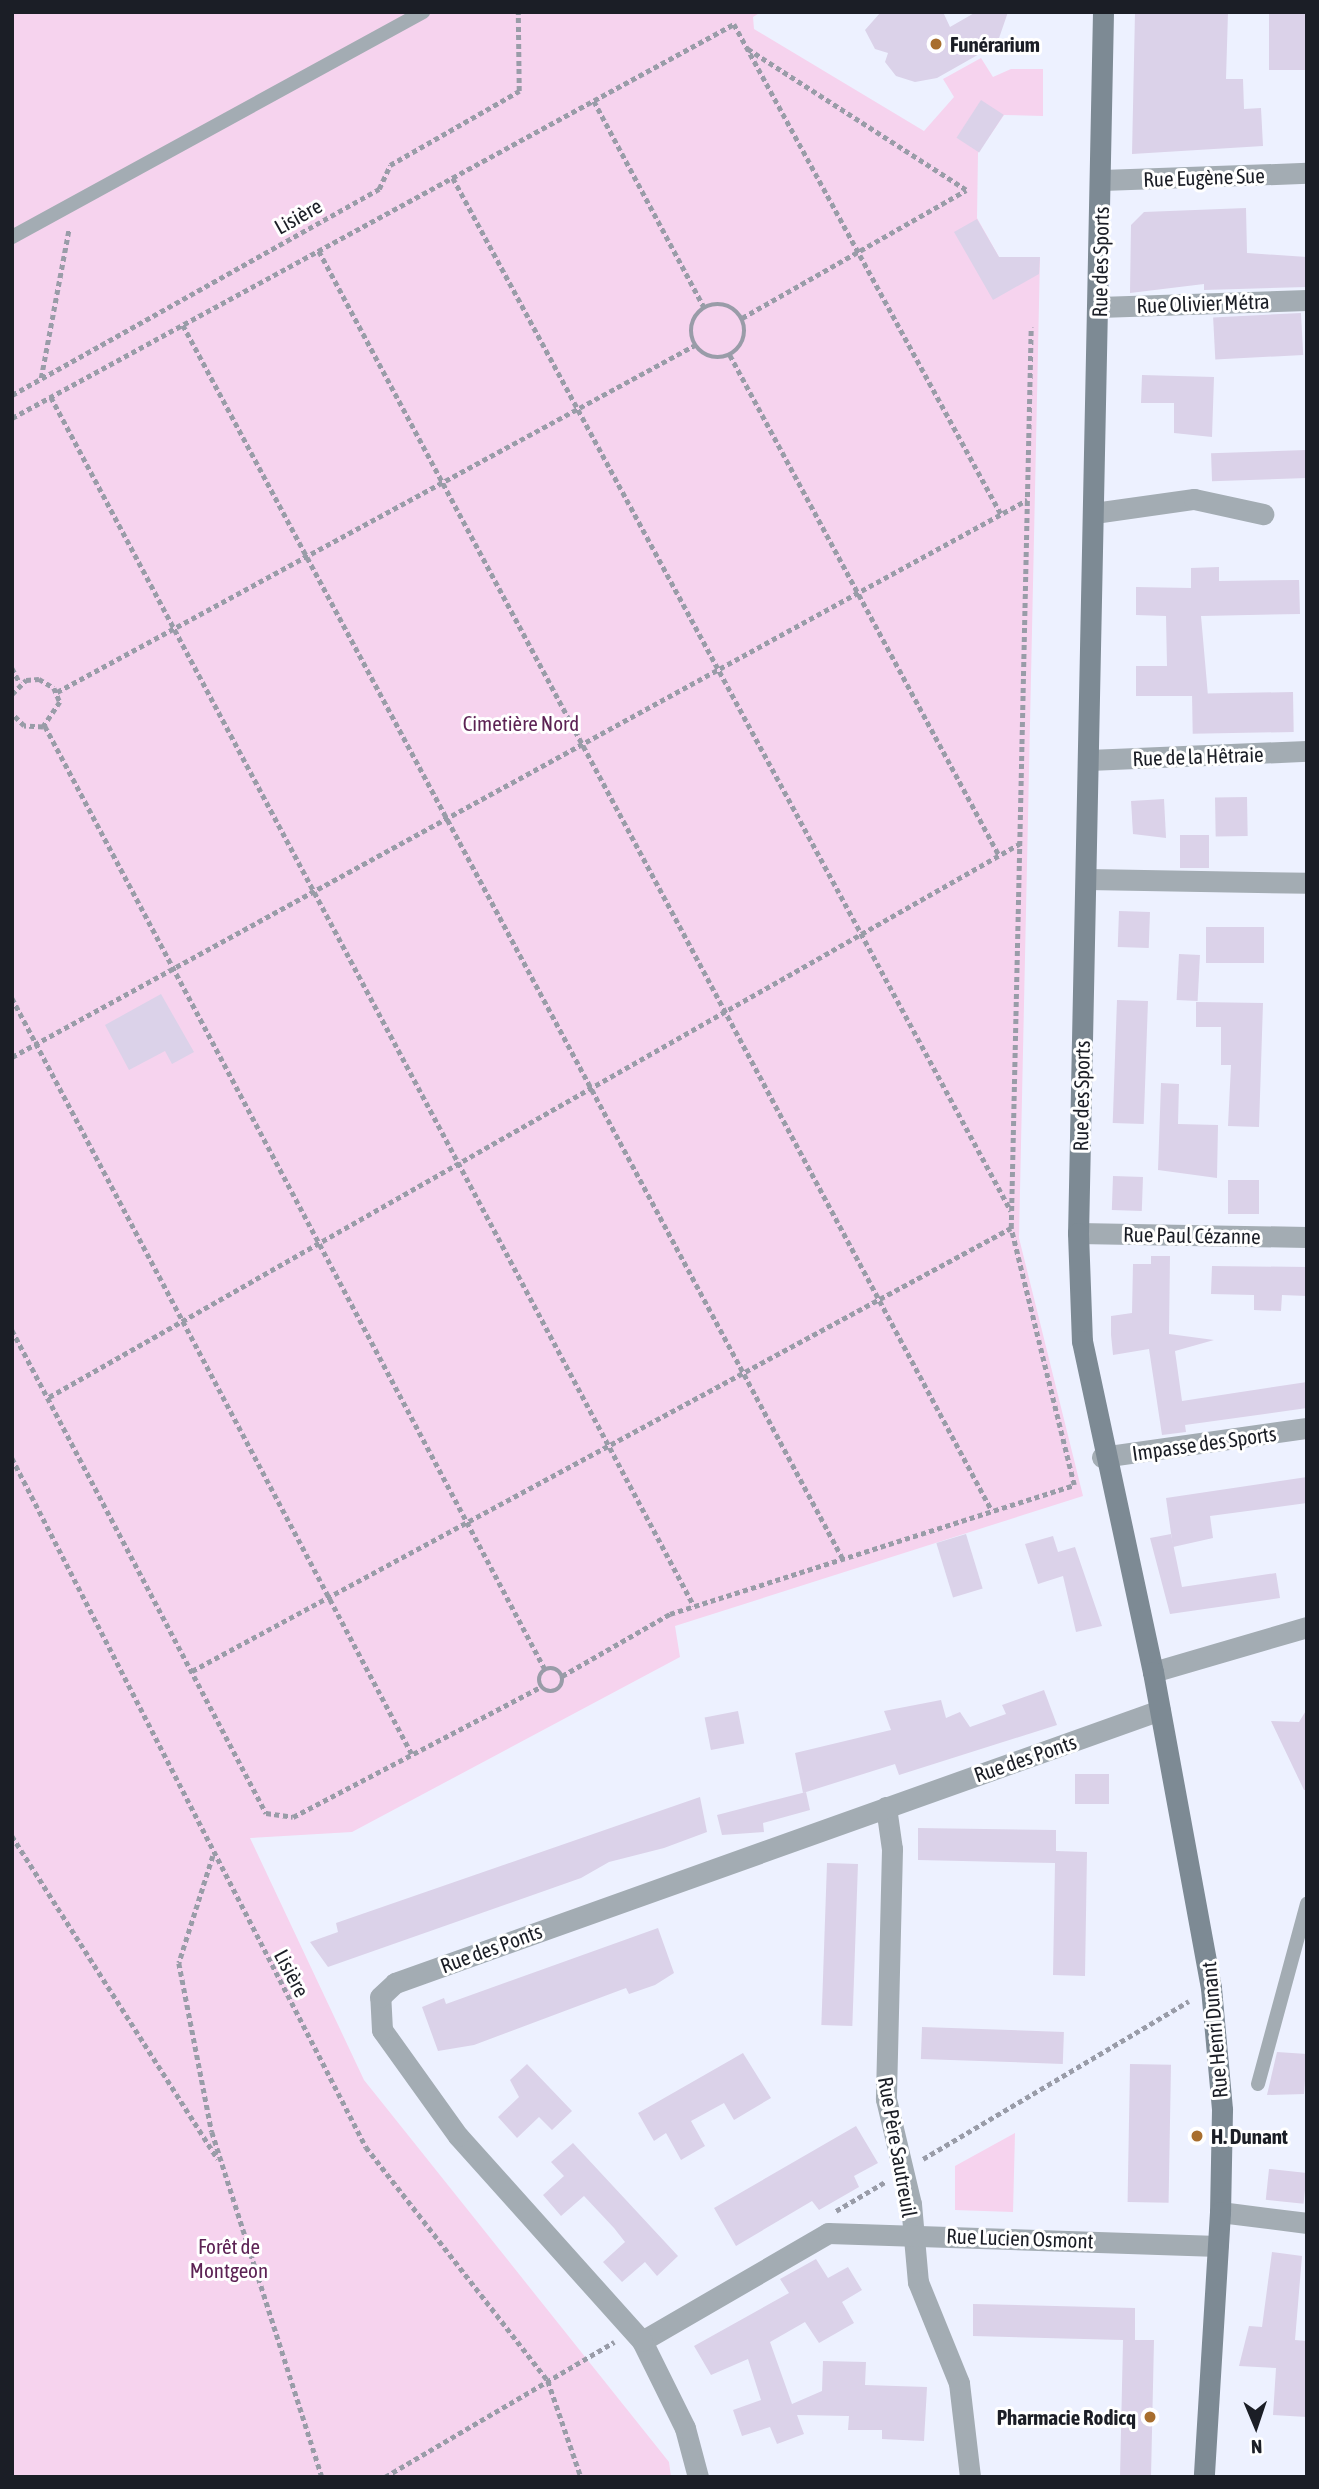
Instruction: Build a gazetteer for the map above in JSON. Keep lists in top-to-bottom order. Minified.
{"streets":{"street":["Rue Eugène Sue","Rue des Sports","Rue Olivier Métra","Rue de la Hêtraie","Rue Paul Cézanne","Impasse des Sports","Rue des Ponts","Rue Henri Dunant","Rue Père Sautreuil","Rue Lucien Osmont"],"path":["Lisière"]},"crossings":[["Rue Eugène Sue","Rue des Sports"],["Rue des Sports","Rue Olivier Métra"],["Rue des Sports","Rue de la Hêtraie"],["Rue des Sports","Rue Paul Cézanne"],["Rue des Sports","Impasse des Sports"],["Rue des Sports","Rue Henri Dunant"],["Rue des Ponts","Rue Henri Dunant"],["Rue des Ponts","Rue Père Sautreuil"],["Rue des Ponts","Rue Lucien Osmont"],["Rue Henri Dunant","Rue Lucien Osmont"],["Rue Père Sautreuil","Rue Lucien Osmont"]],"parks":["Cimetière Nord","Forêt de Montgeon"],"places":["Funérarium","H. Dunant","Pharmacie Rodicq"],"north":"bottom"}
